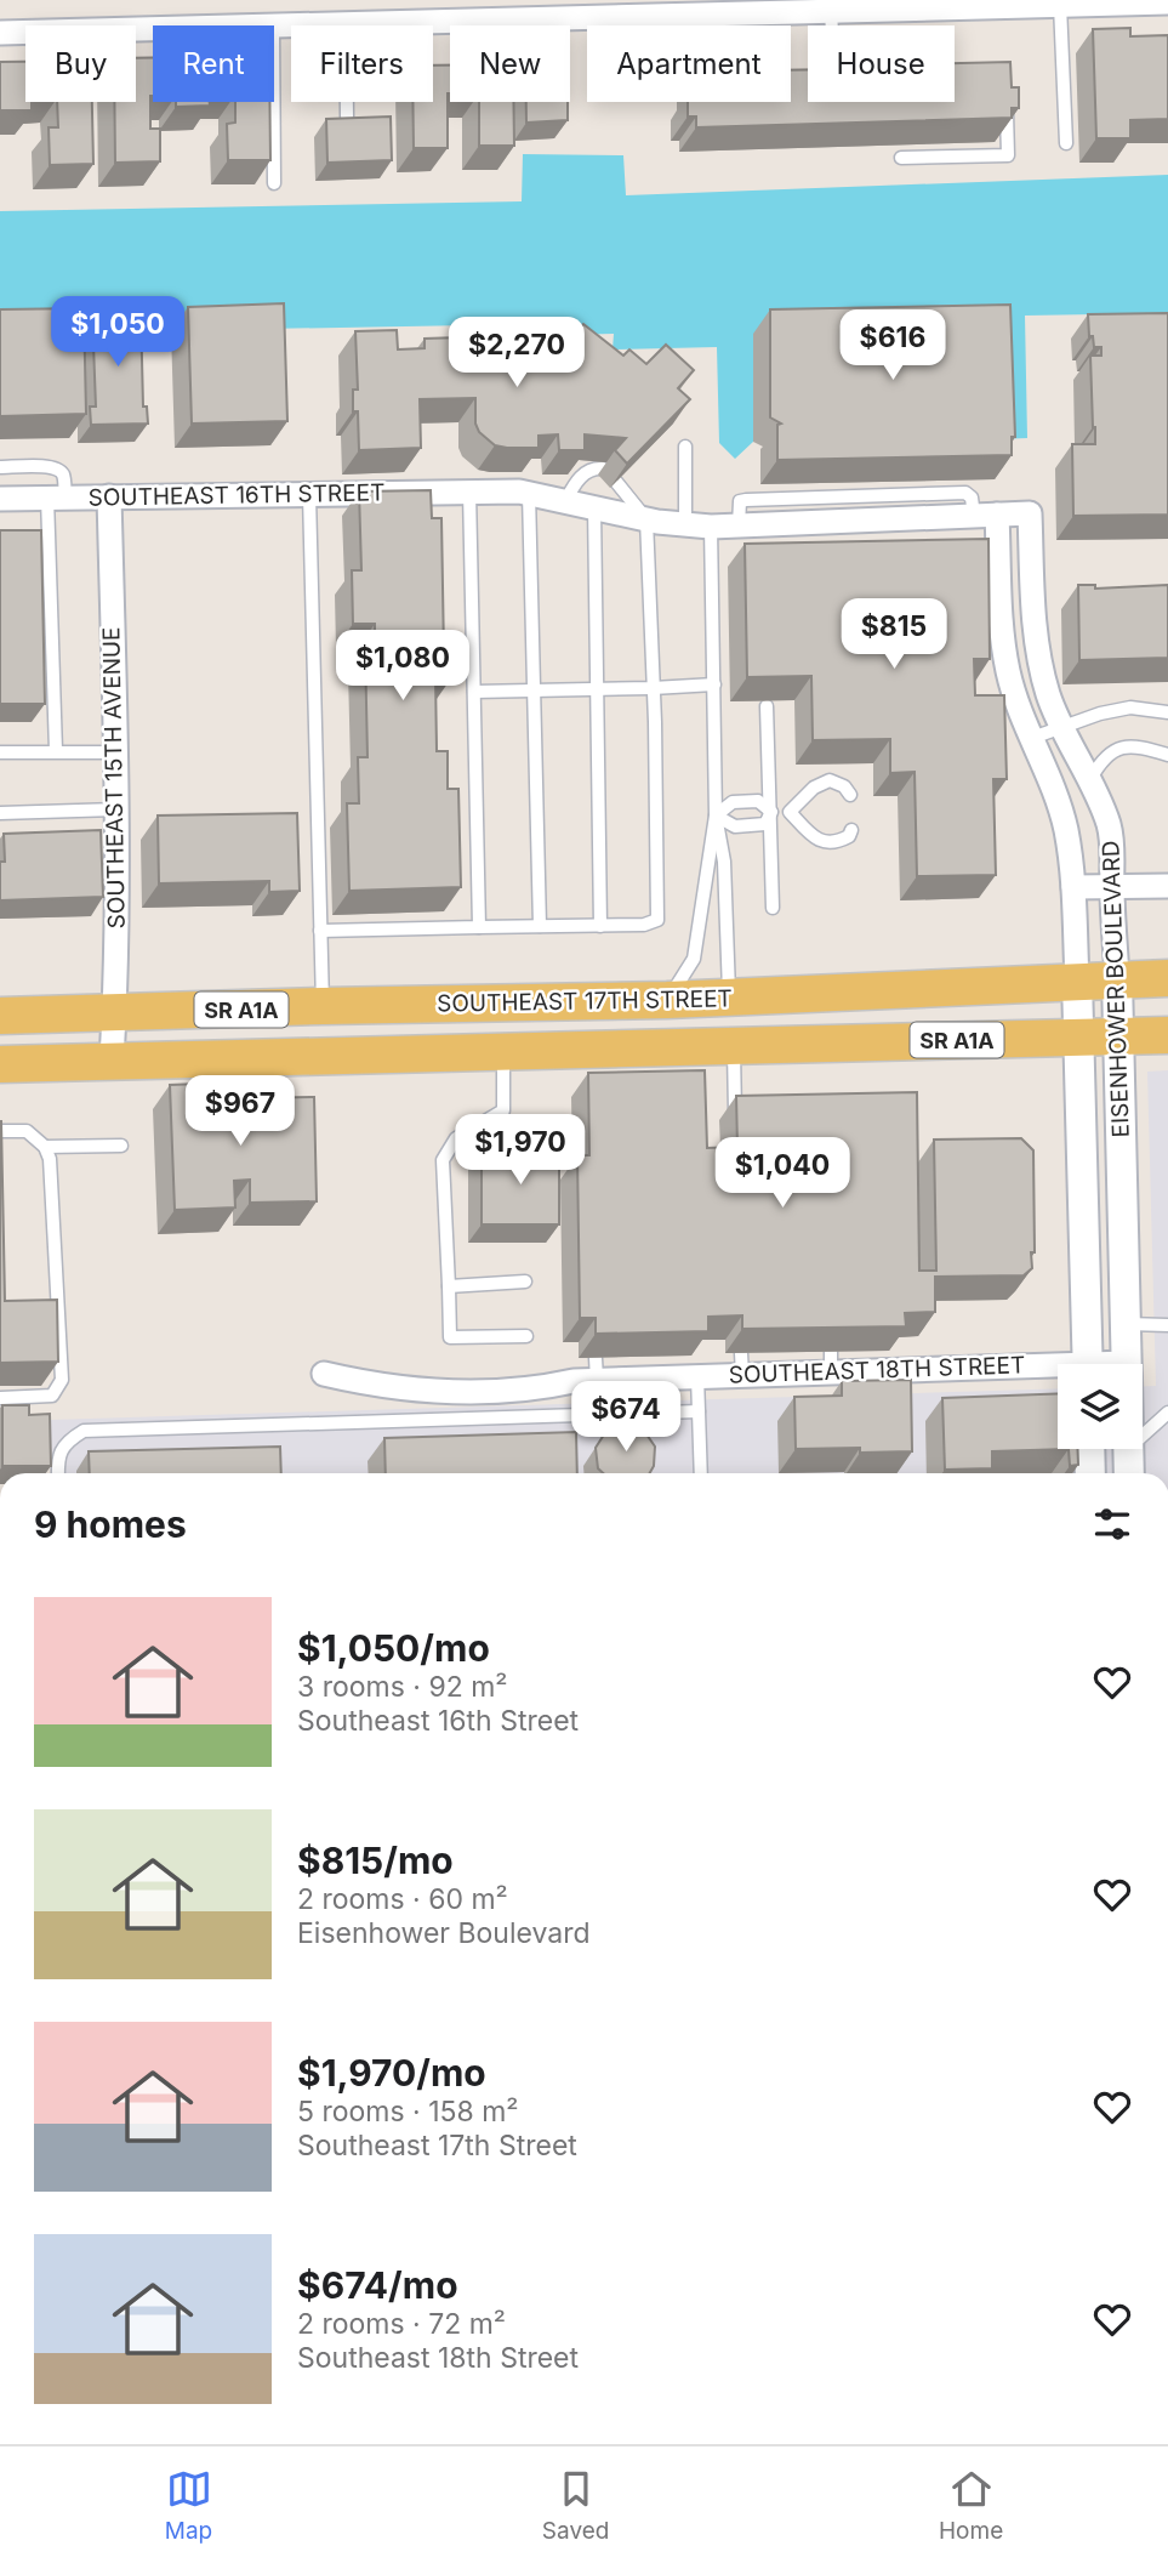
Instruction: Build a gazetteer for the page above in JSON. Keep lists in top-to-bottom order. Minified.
{"streets":{"main road":["SOUTHEAST 17TH STREET","SR A1A"],"street":["SOUTHEAST 16TH STREET","SOUTHEAST 15TH AVENUE","EISENHOWER BOULEVARD","SOUTHEAST 18TH STREET"]},"crossings":[["SOUTHEAST 16TH STREET","SOUTHEAST 15TH AVENUE"],["SOUTHEAST 16TH STREET","EISENHOWER BOULEVARD"],["SOUTHEAST 15TH AVENUE","SOUTHEAST 17TH STREET"],["EISENHOWER BOULEVARD","SOUTHEAST 17TH STREET"]],"page":{"chip":["Buy","Rent","Filters","New","Apartment","House"],"price":["$1,050","$616","$2,270","$815","$1,080","$967","$1,970","$1,040","$674"],"heading":"9 homes","list":[{"name":"$1,050/mo","note":"3 rooms · 92 m² · Southeast 16th Street"},{"name":"$815/mo","note":"2 rooms · 60 m² · Eisenhower Boulevard"},{"name":"$1,970/mo","note":"5 rooms · 158 m² · Southeast 17th Street"},{"name":"$674/mo","note":"2 rooms · 72 m² · Southeast 18th Street"}],"tabs":["Map","Saved","Home"]}}
